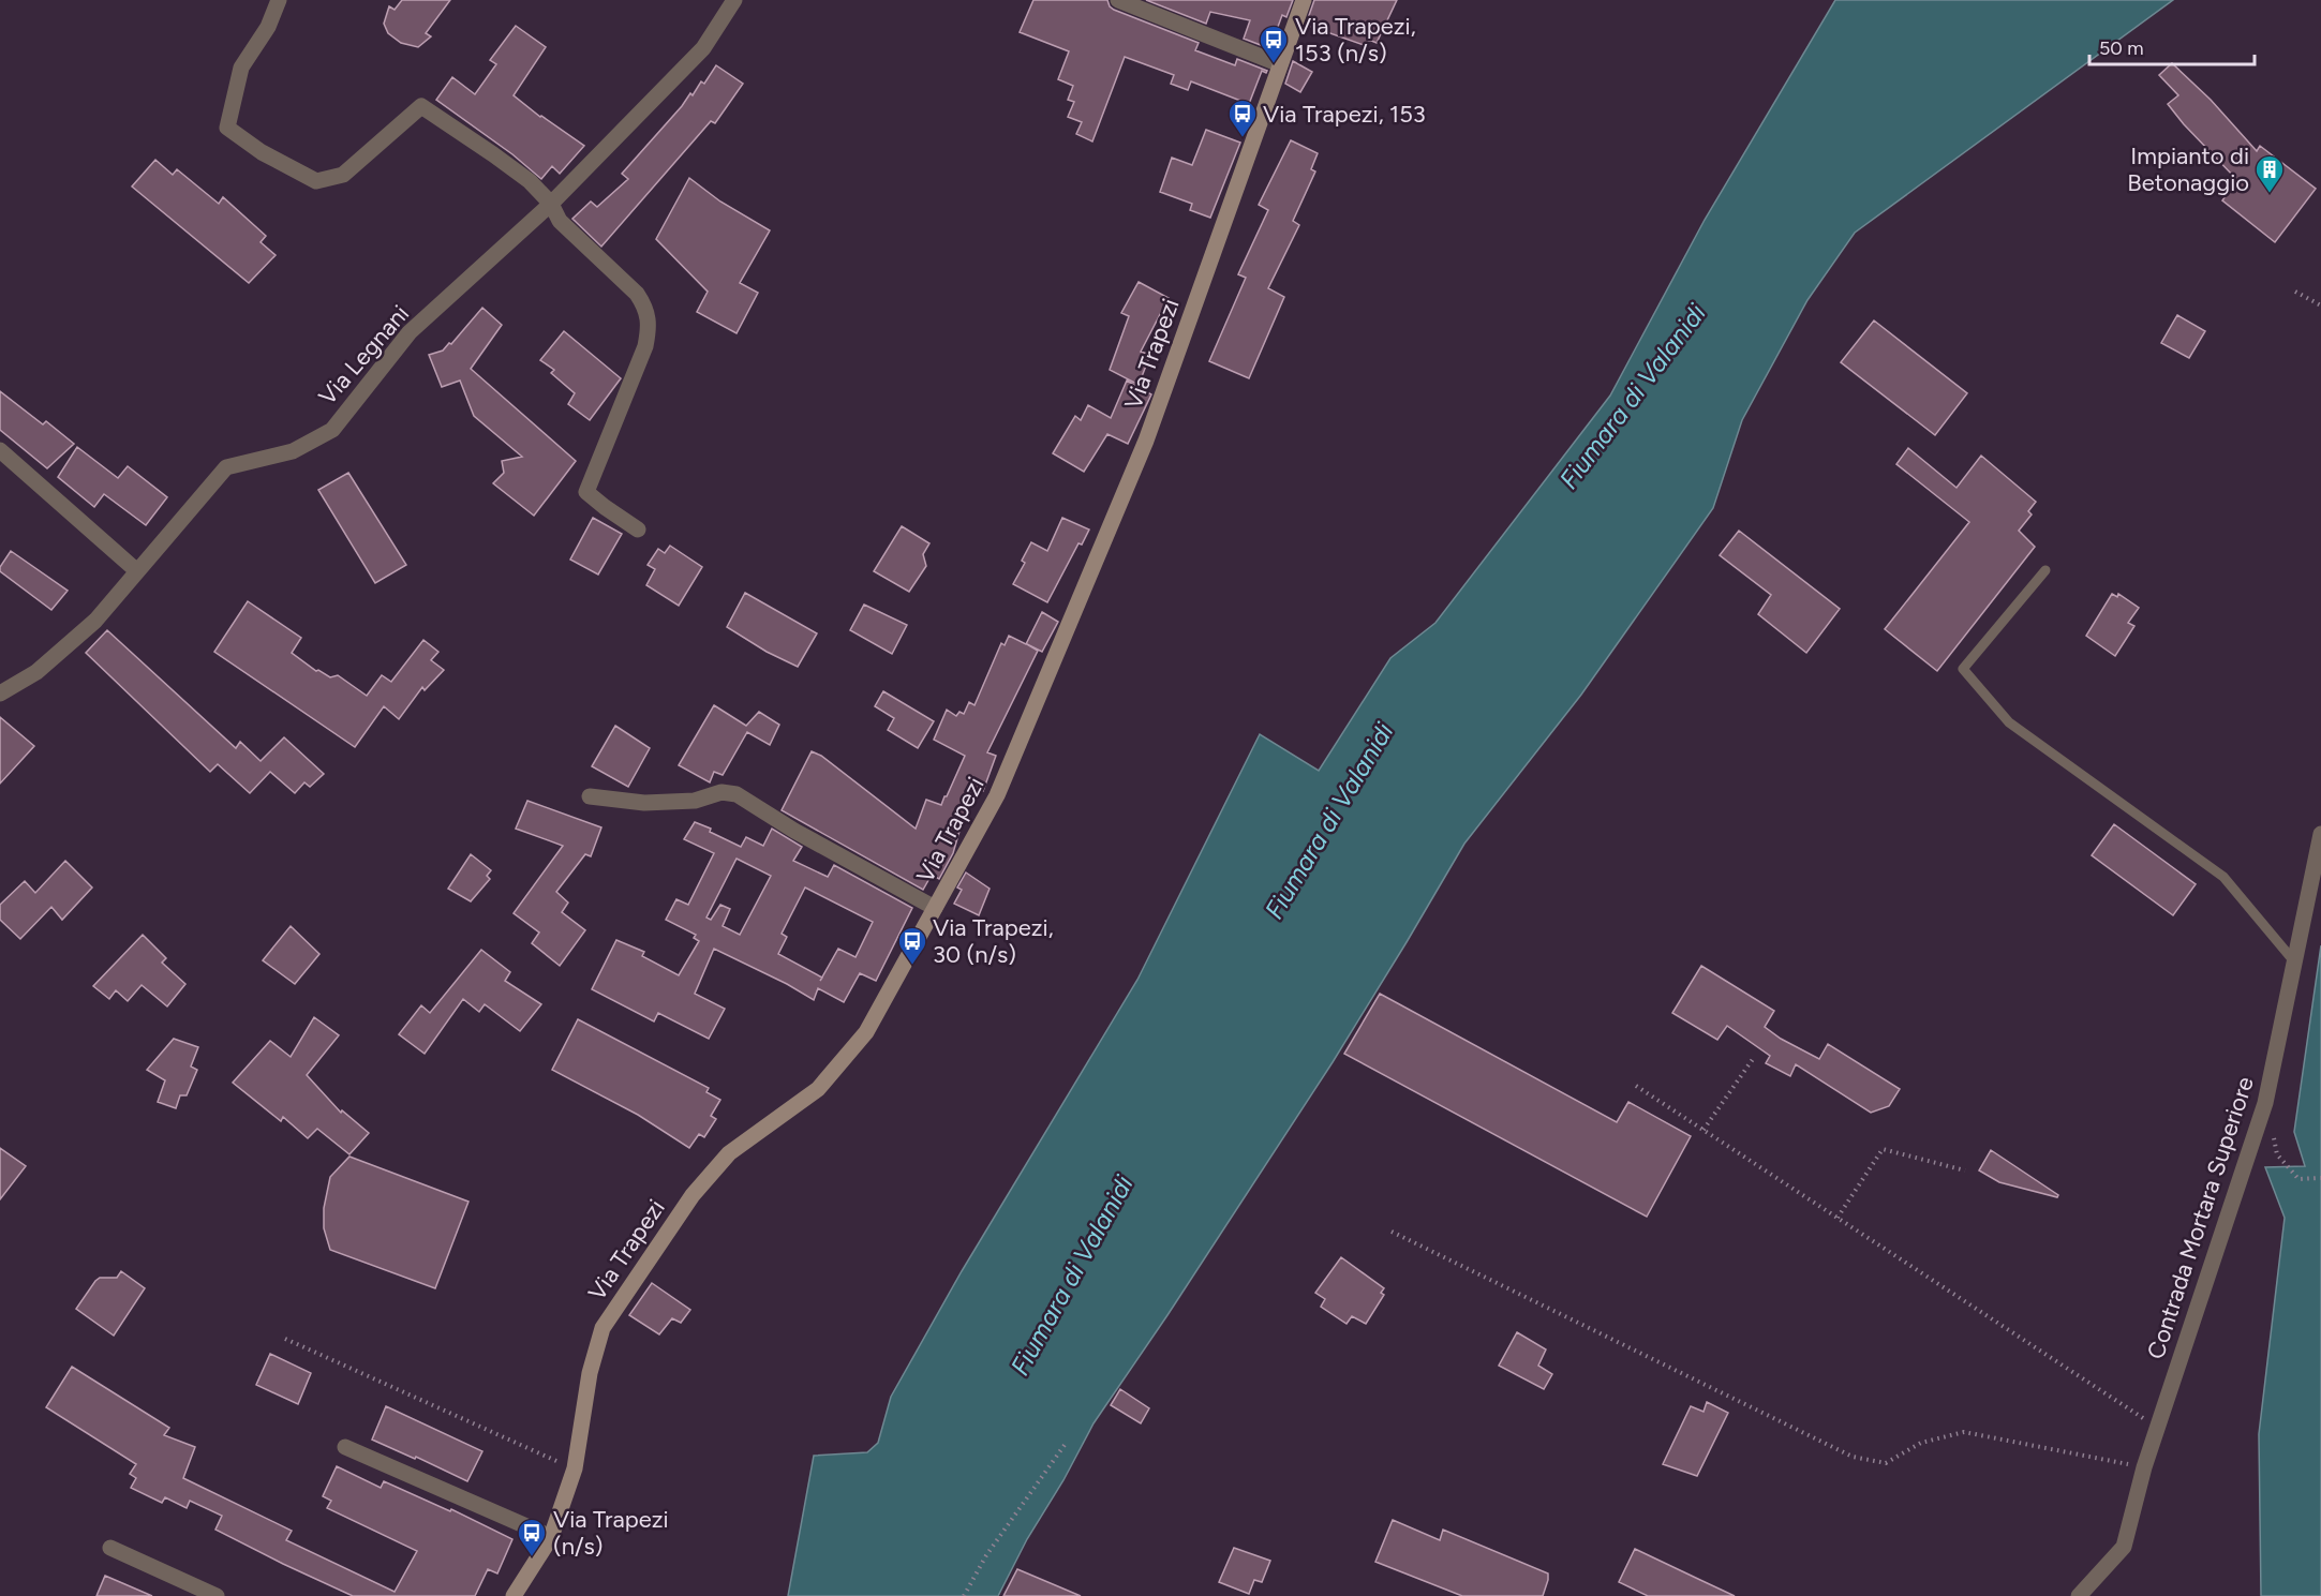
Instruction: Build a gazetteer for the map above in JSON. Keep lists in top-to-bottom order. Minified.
{"streets":{"street":["Via Trapezi","Via Legnani","Contrada Mortara Superiore"]},"water":["Fiumara di Valanidi"],"places":{"bus stop":["Via Trapezi, 153 (n/s)","Via Trapezi, 153","Via Trapezi, 30 (n/s)","Via Trapezi (n/s)"],"building":["Impianto di Betonaggio"]},"scale_bar":"50 m"}
